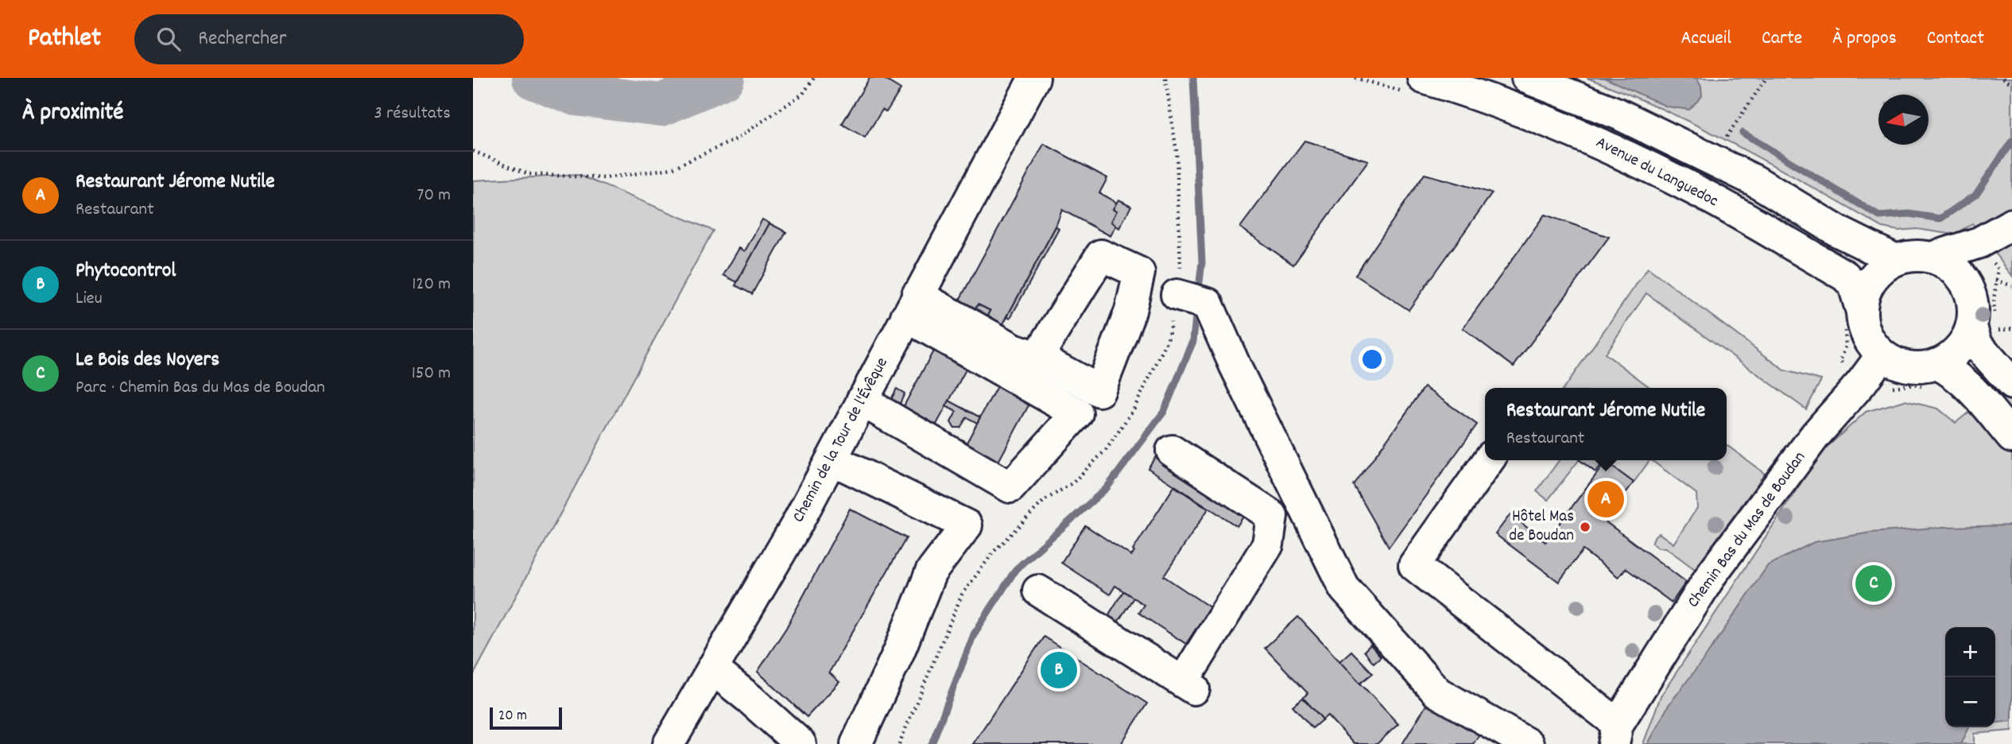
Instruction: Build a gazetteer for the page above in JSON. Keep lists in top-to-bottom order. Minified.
{"streets":{"street":["Avenue du Languedoc","Chemin de la Tour de l'Évêque","Chemin Bas du Mas de Boudan"]},"crossings":[["Avenue du Languedoc","Chemin Bas du Mas de Boudan"]],"places":["Hôtel Mas de Boudan"],"scale_bar":"20 m","north":"left","page":{"header":"Pathlet","search":"Rechercher","nav":["Accueil","Carte","À propos","Contact"],"heading":["À proximité","3 résultats"],"list":[{"mark":"A","name":"Restaurant Jérome Nutile","note":"Restaurant","value":"70 m"},{"mark":"B","name":"Phytocontrol","note":"Lieu","value":"120 m"},{"mark":"C","name":"Le Bois des Noyers","note":"Parc · Chemin Bas du Mas de Boudan","value":"150 m"}],"popup":["Restaurant Jérome Nutile","Restaurant"],"pins":["A","C","B"],"map_buttons":["+","−"],"scale":"20 m"}}
